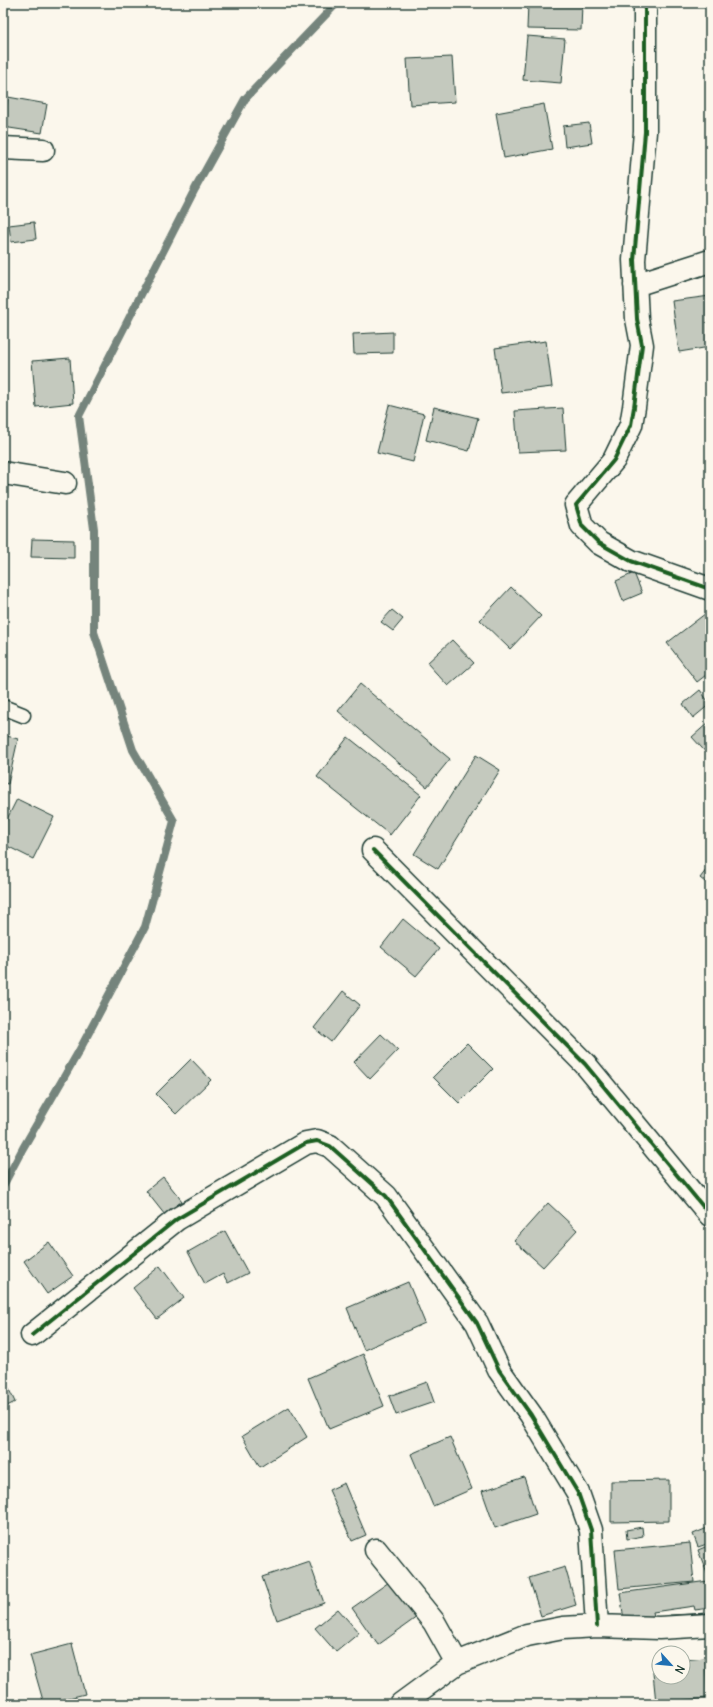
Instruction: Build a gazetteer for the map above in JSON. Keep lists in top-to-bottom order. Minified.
{"north":"bottom right"}
